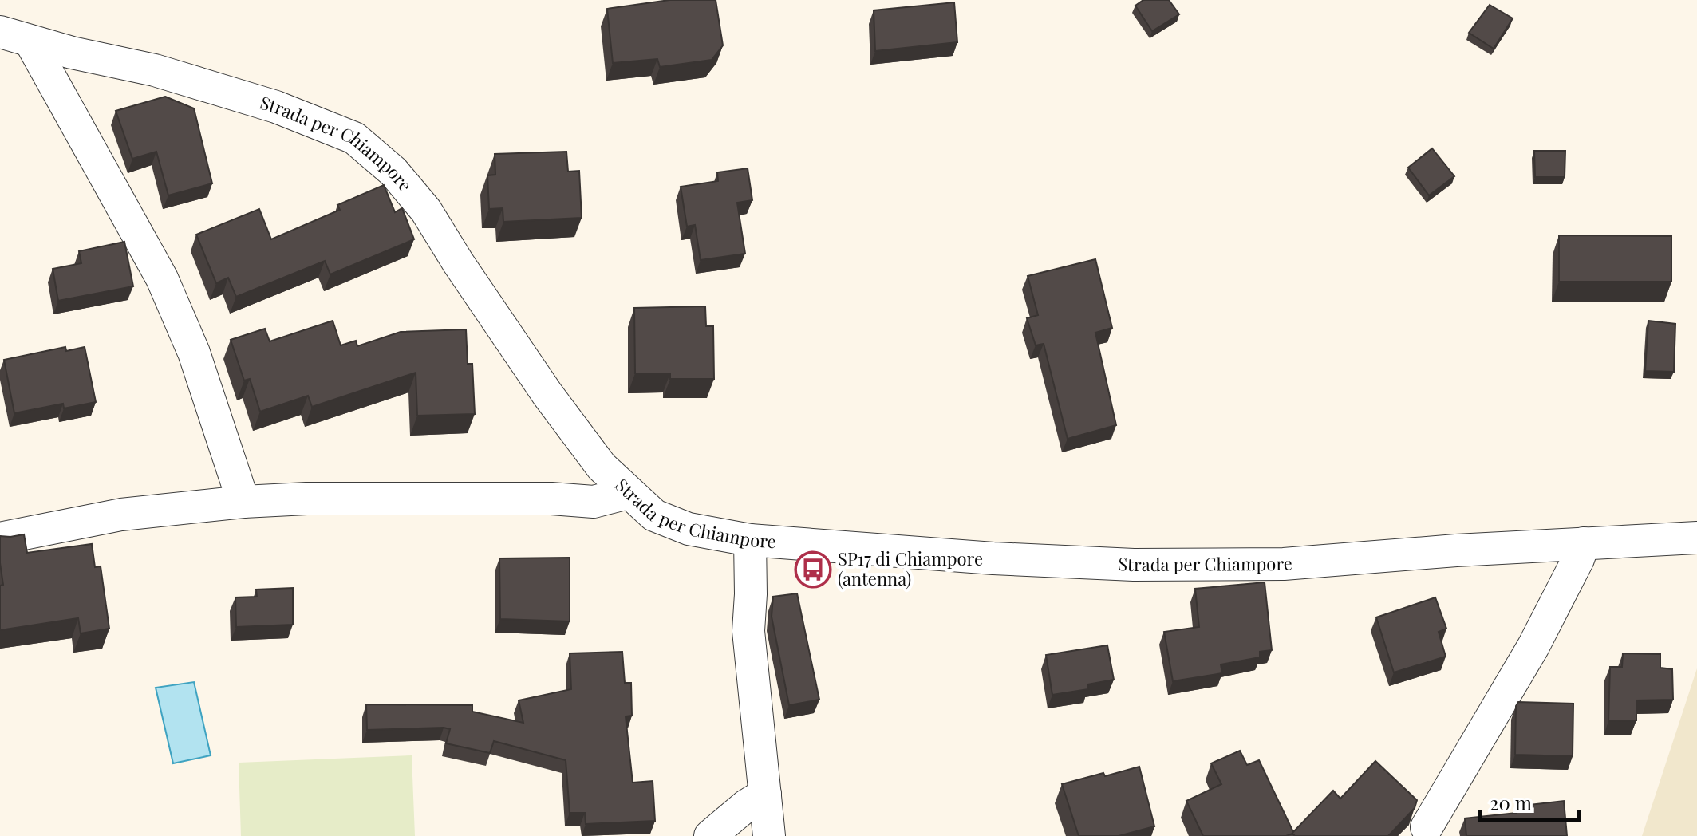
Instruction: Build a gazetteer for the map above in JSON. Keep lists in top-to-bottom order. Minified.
{"streets":{"street":["Strada per Chiampore"]},"places":{"bus stop":["SP17 di Chiampore (antenna)"]},"scale_bar":"20 m"}
